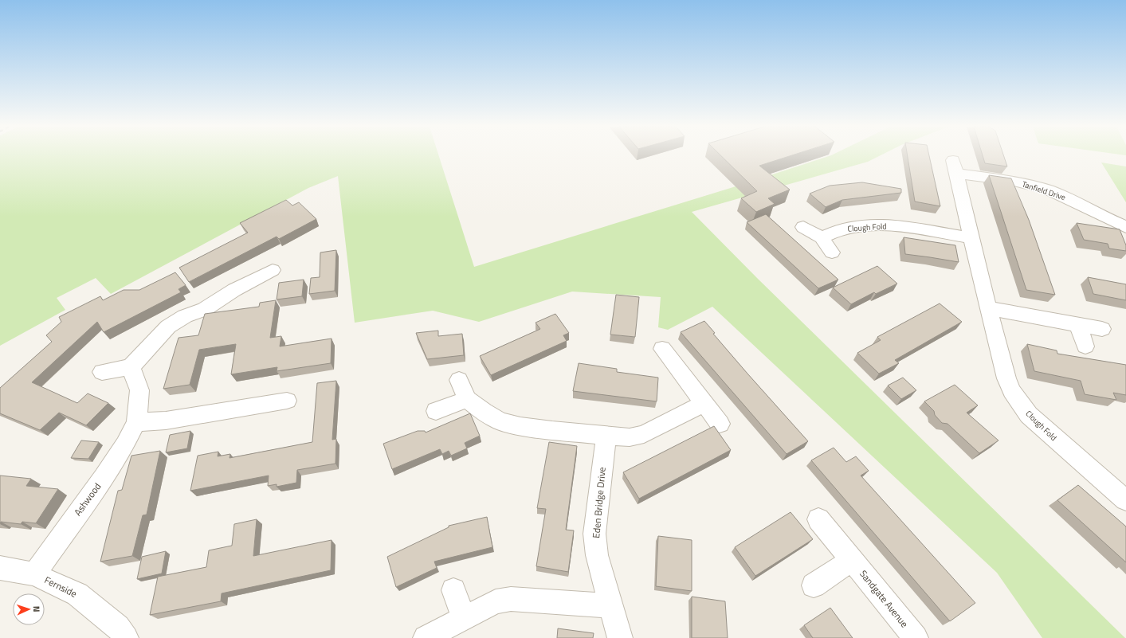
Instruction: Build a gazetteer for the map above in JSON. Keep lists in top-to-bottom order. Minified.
{"streets":{"street":["Tanfield Drive","Clough Fold","Ashwood","Eden Bridge Drive","Fernside","Sandgate Avenue"]},"crossings":[["Tanfield Drive","Clough Fold"],["Ashwood","Fernside"]],"north":"right"}
